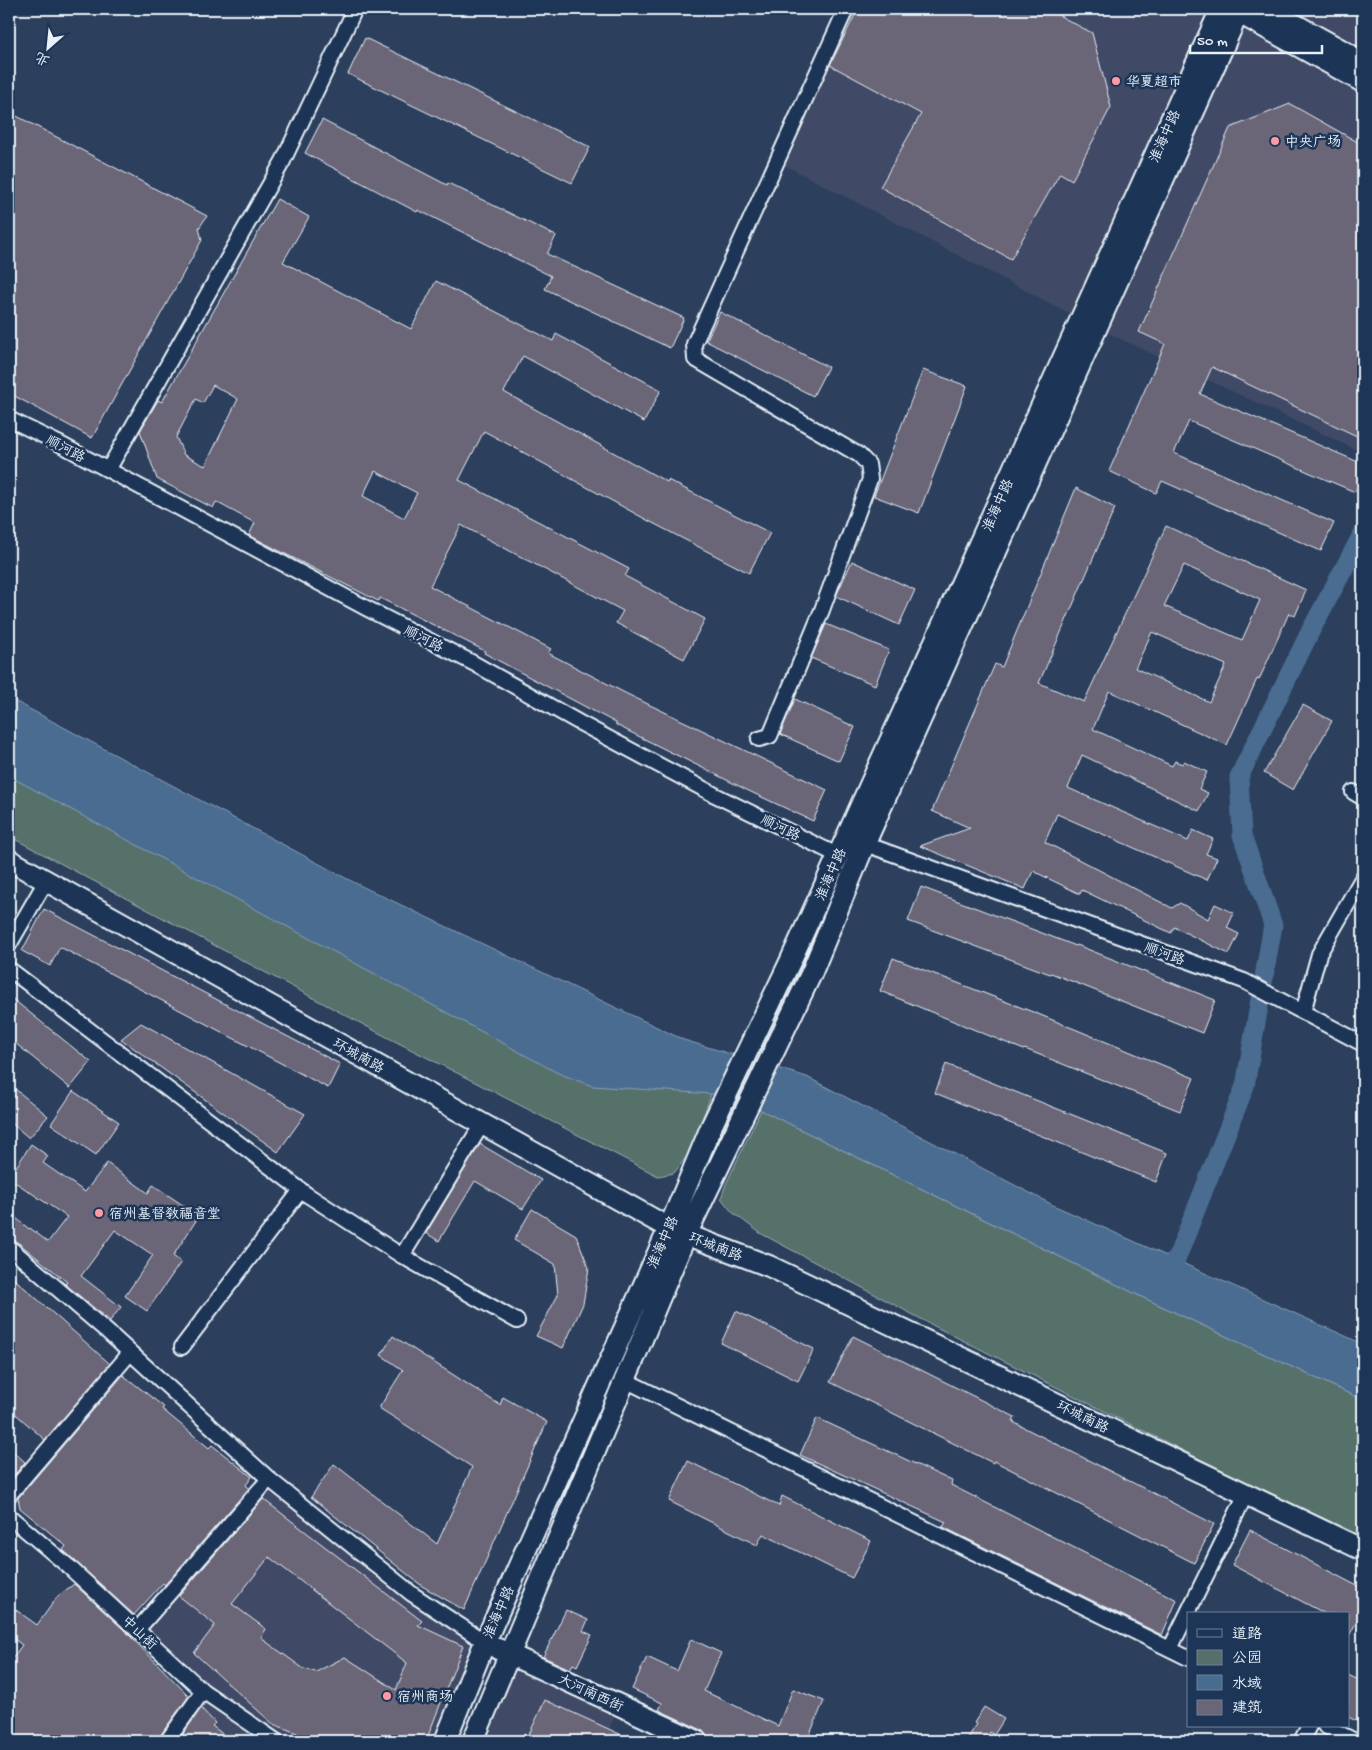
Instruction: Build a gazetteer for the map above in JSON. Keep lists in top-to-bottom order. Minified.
{"streets":{"main road":["淮海中路","环城南路","大河南西街"],"street":["顺河路","中山街"]},"crossings":[["淮海中路","顺河路"],["淮海中路","环城南路"],["淮海中路","大河南西街"]],"places":["华夏超市","中央广场","宿州基督教福音堂","宿州商场"],"legend":["道路","公园","水域","建筑"],"scale_bar":"50 m","north":"bottom left"}
